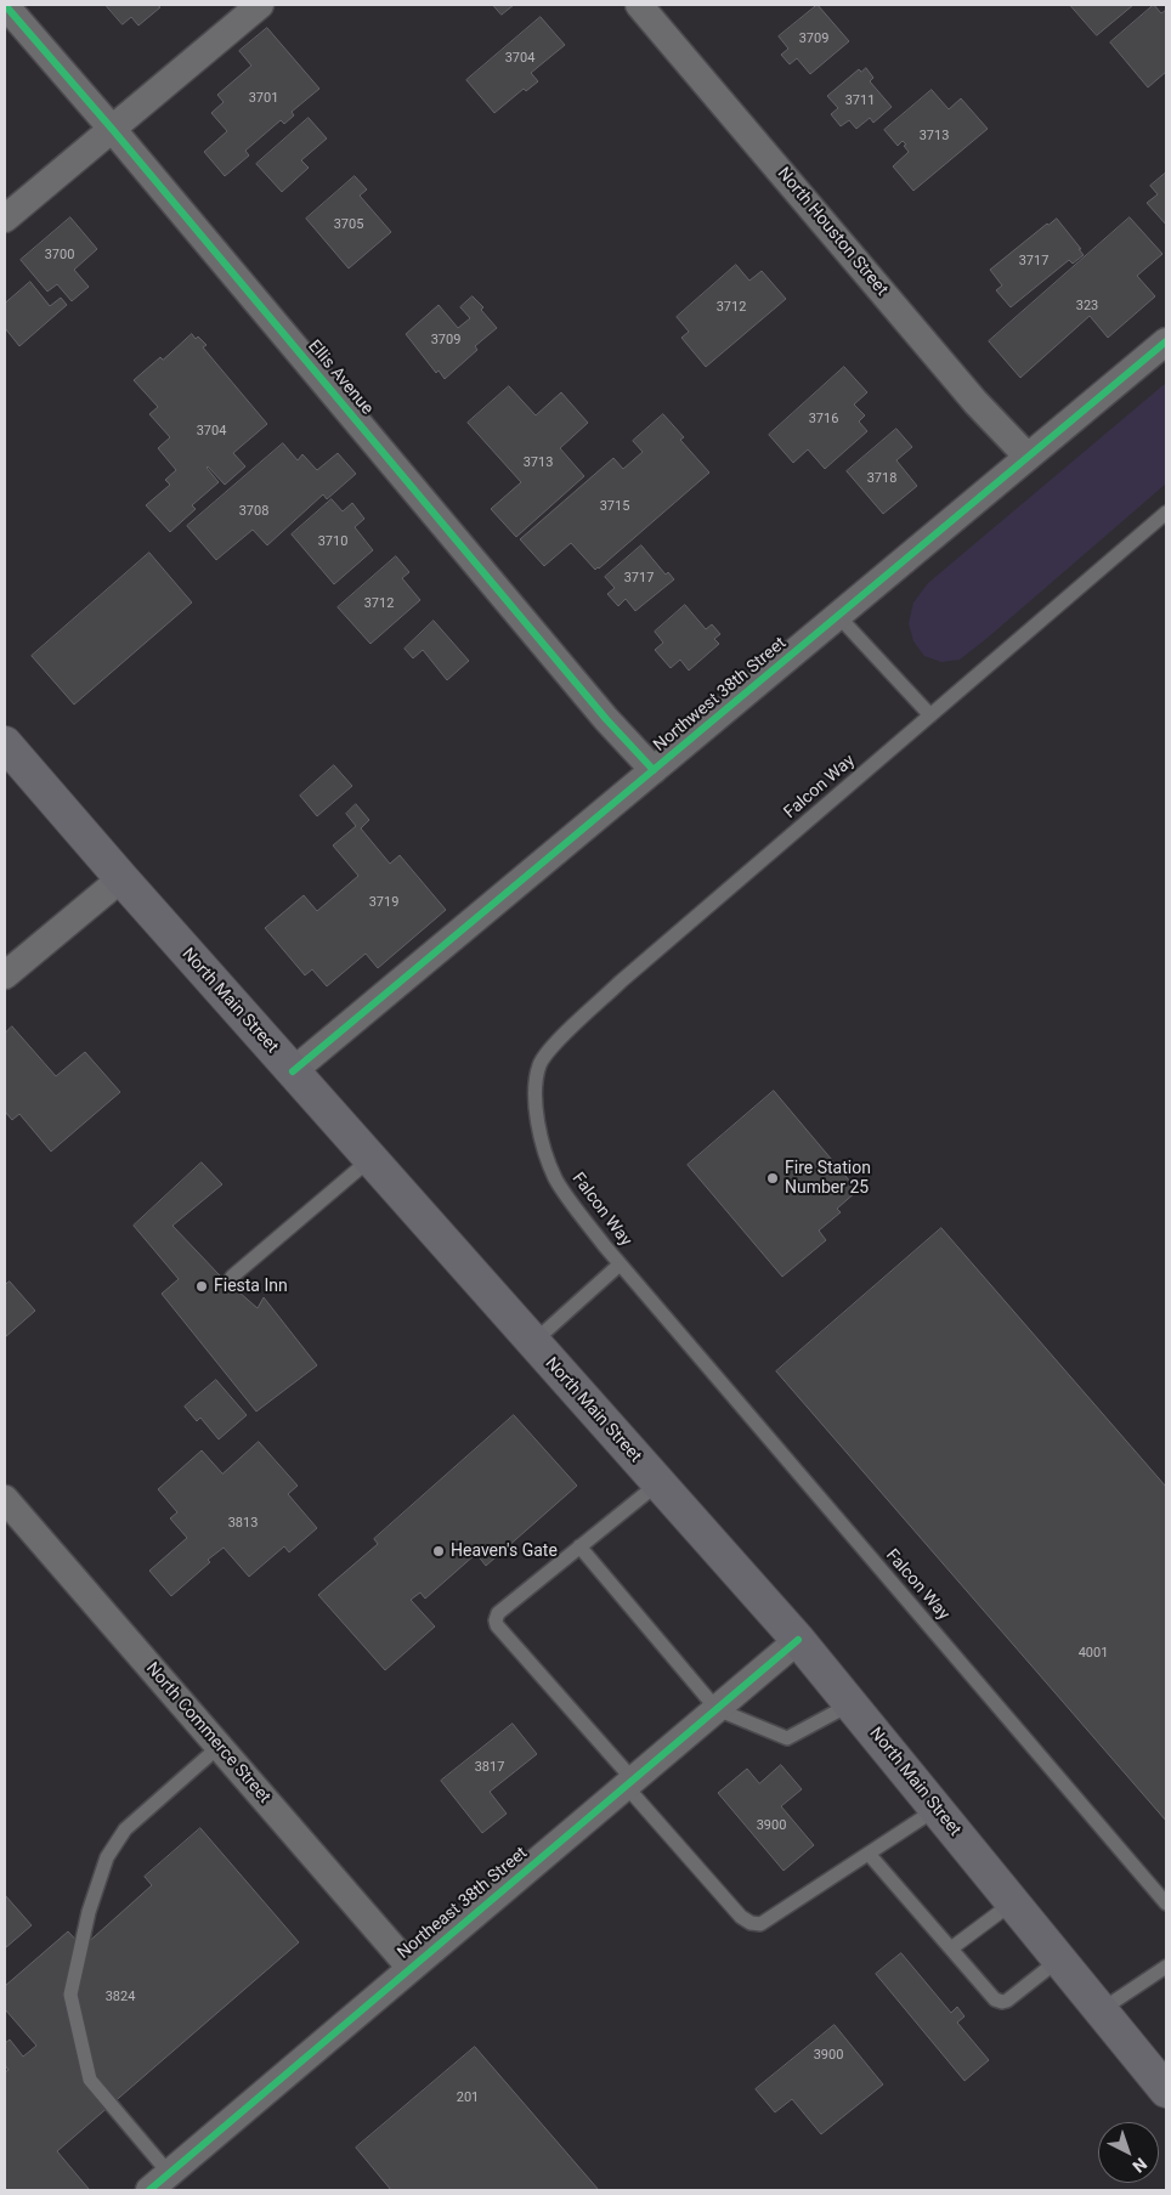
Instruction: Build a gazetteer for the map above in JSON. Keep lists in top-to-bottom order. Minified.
{"streets":{"main road":["North Main Street"],"street":["North Houston Street","Ellis Avenue","Northwest 38th Street","North Commerce Street","Northeast 38th Street"],"lane":["Falcon Way"]},"crossings":[["North Houston Street","Northwest 38th Street"],["Ellis Avenue","Northwest 38th Street"],["Northwest 38th Street","North Main Street"],["North Main Street","Northeast 38th Street"],["North Commerce Street","Northeast 38th Street"]],"places":["Fire Station Number 25","Fiesta Inn","Heaven's Gate"],"house_numbers":["3709","3704","3701","3711","3713","3705","3700","3717","323","3712","3709","3716","3704","3713","3718","3715","3708","3710","3717","3712","3719","3813","4001","3817","3900","3824","3900","201"],"north":"bottom right"}
